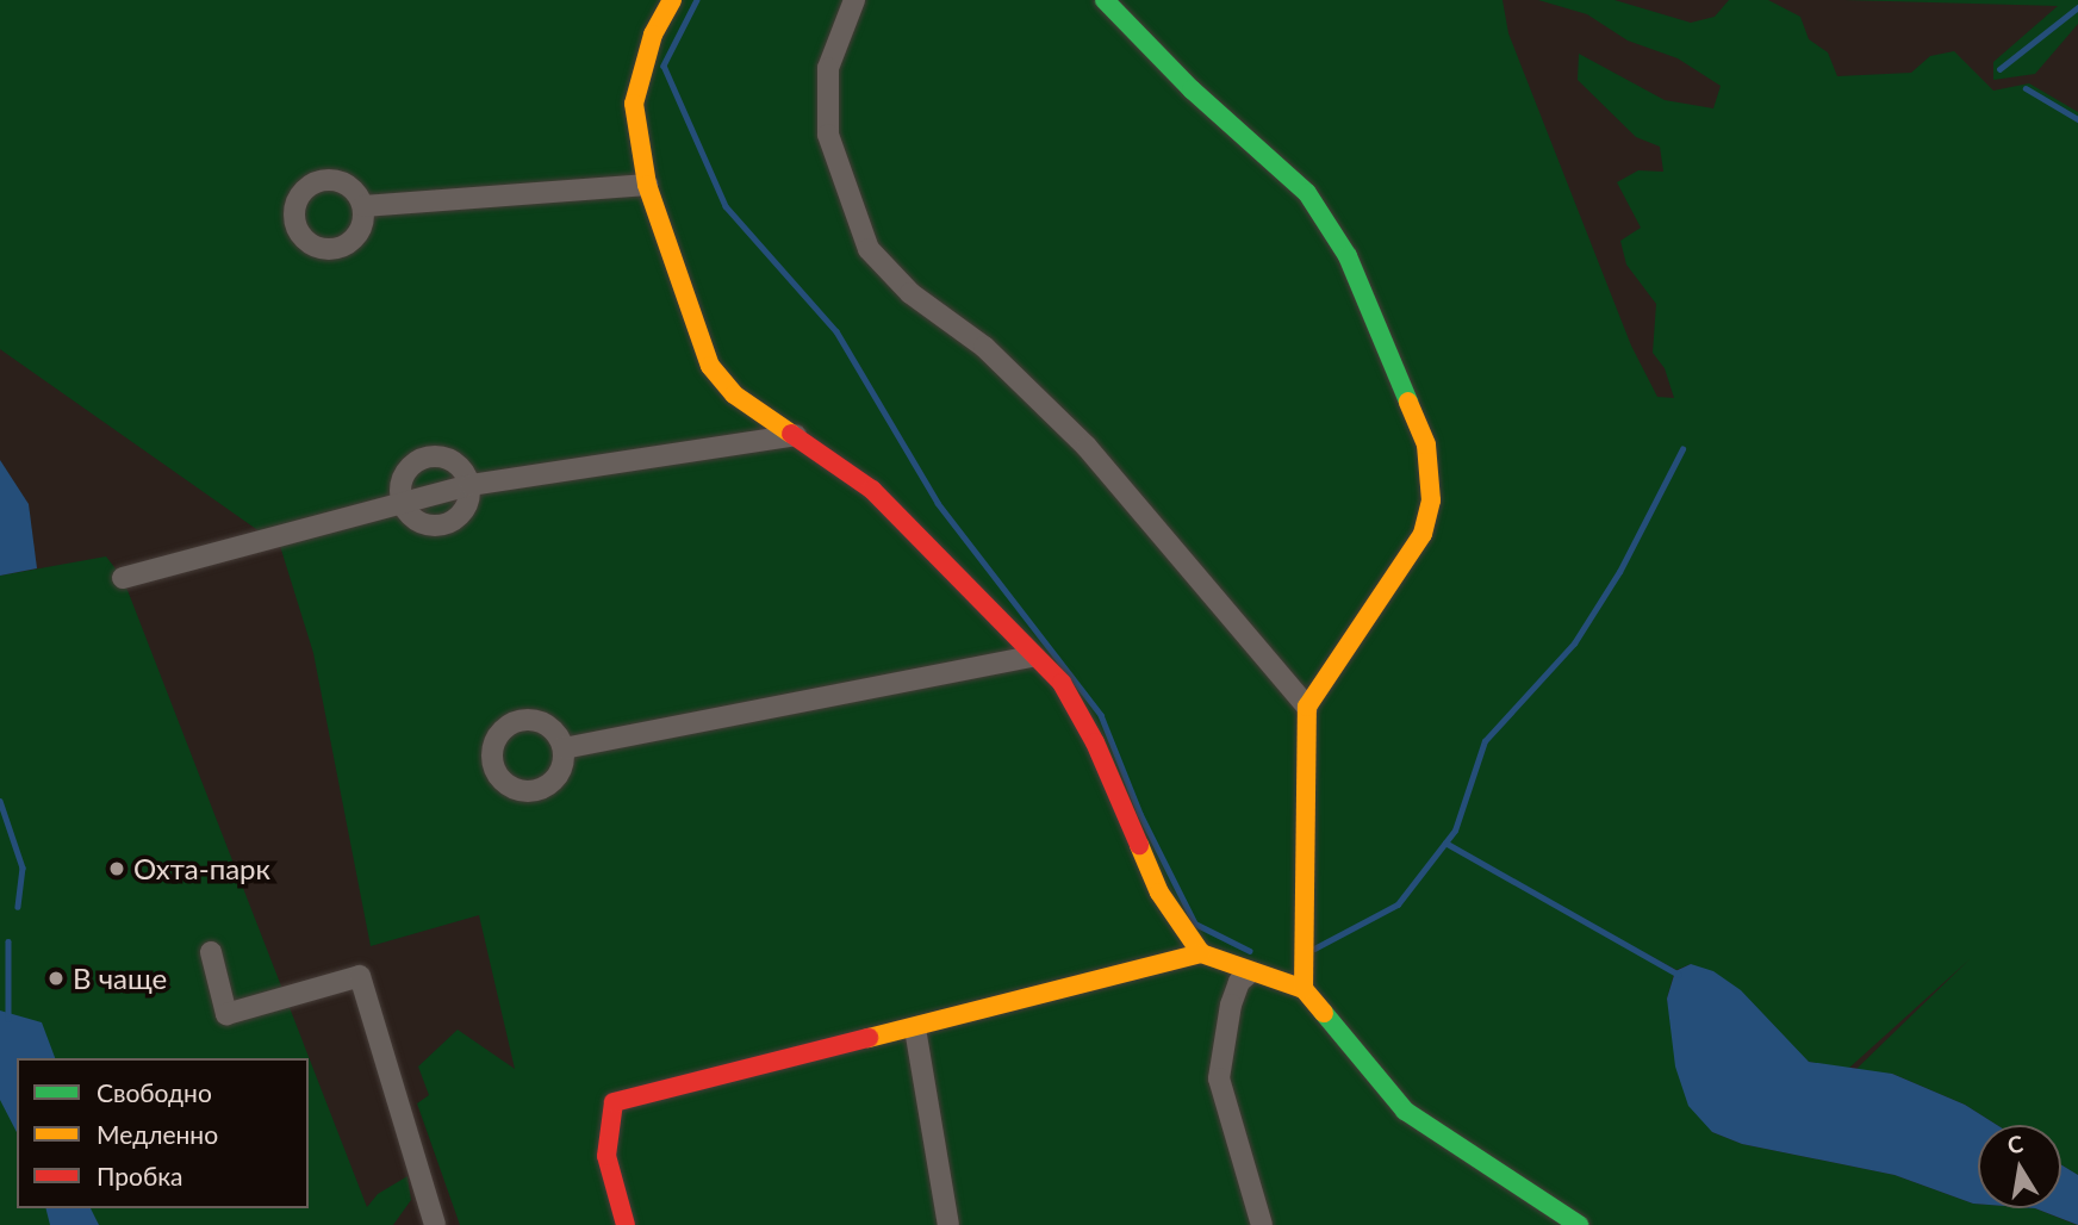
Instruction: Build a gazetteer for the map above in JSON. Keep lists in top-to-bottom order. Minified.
{"places":["Охта-парк","В чаще"],"legend":["Свободно","Медленно","Пробка"],"north":"top"}
